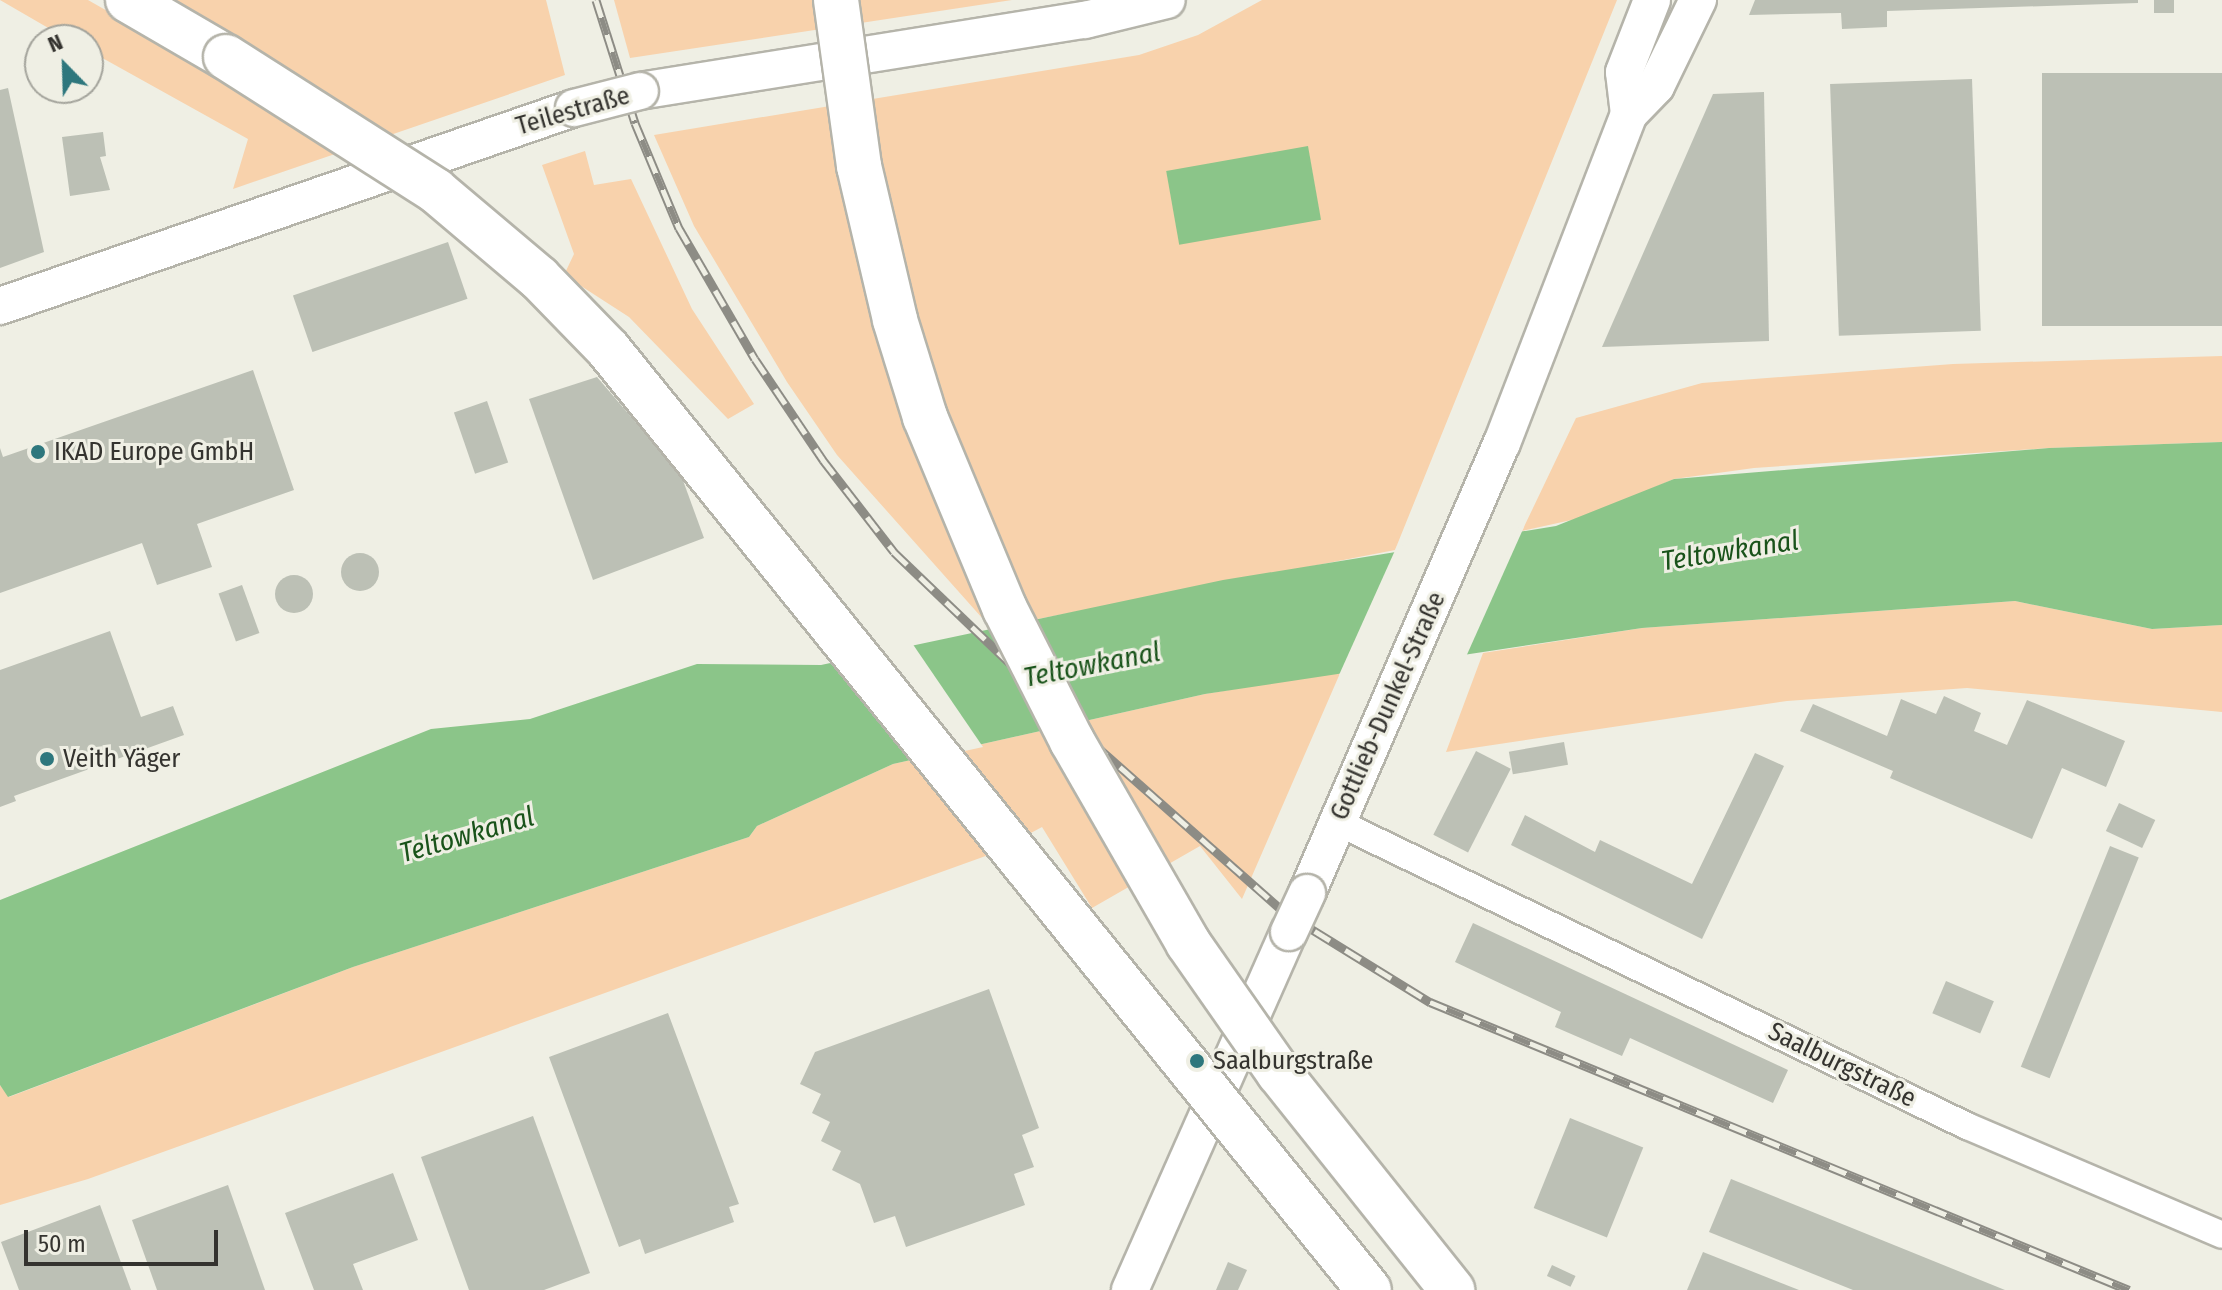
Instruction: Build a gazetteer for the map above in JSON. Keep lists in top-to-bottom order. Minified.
{"streets":{"street":["Teilestraße","Gottlieb-Dunkel-Straße","Saalburgstraße"]},"crossings":[["Gottlieb-Dunkel-Straße","Saalburgstraße"]],"water":["Teltowkanal"],"places":["IKAD Europe GmbH","Veith Yäger","Saalburgstraße"],"scale_bar":"50 m","north":"top left"}
